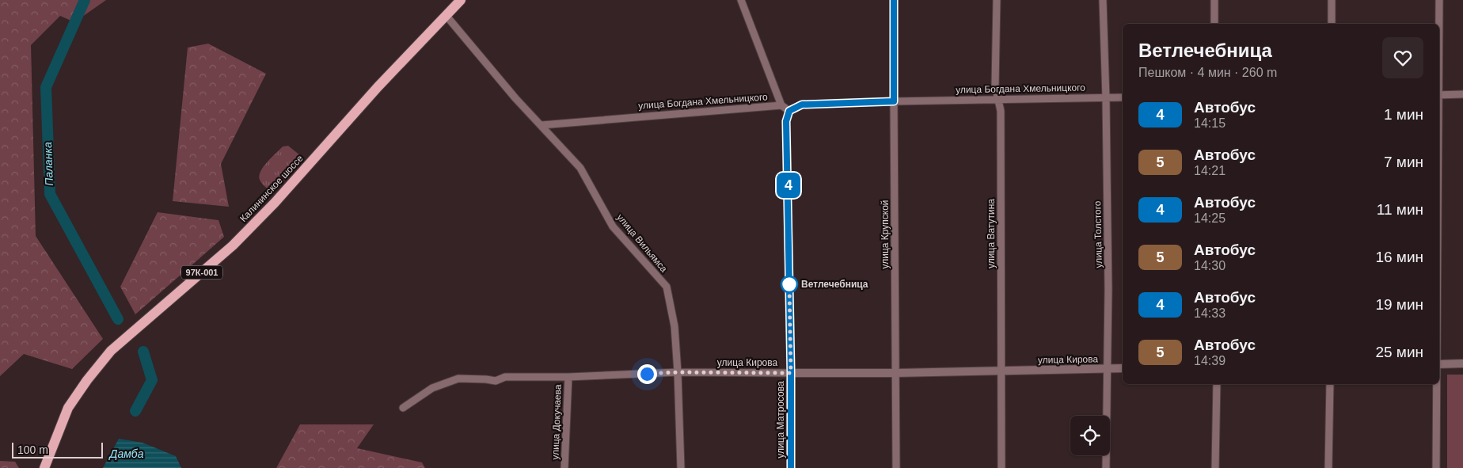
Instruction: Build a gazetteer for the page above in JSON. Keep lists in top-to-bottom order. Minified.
{"streets":{"main road":["Калининское шоссе","97К-001"],"street":["улица Богдана Хмельницкого","улица Ватутина","улица Крупской","улица Толстого","улица Вильямса","улица Кирова","улица Матросова","улица Докучаева"]},"crossings":[["улица Богдана Хмельницкого","улица Ватутина"],["улица Богдана Хмельницкого","улица Крупской"],["улица Богдана Хмельницкого","улица Толстого"],["улица Богдана Хмельницкого","улица Вильямса"],["улица Богдана Хмельницкого","улица Матросова"],["Калининское шоссе","улица Вильямса"],["улица Ватутина","улица Кирова"],["улица Крупской","улица Кирова"],["улица Толстого","улица Кирова"],["улица Вильямса","улица Кирова"],["улица Кирова","улица Матросова"],["улица Кирова","улица Докучаева"]],"water":["Паланка","Дамба"],"places":["Ветлечебница"],"lines":["bus line 4"],"scale_bar":"100 m","page":{"on_map":"4","heading":["Ветлечебница","Пешком · 4 мин · 260 m"],"list":[{"mark":"4","name":"Автобус","note":"14:15","value":"1 мин"},{"mark":"5","name":"Автобус","note":"14:21","value":"7 мин"},{"mark":"4","name":"Автобус","note":"14:25","value":"11 мин"},{"mark":"5","name":"Автобус","note":"14:30","value":"16 мин"},{"mark":"4","name":"Автобус","note":"14:33","value":"19 мин"},{"mark":"5","name":"Автобус","note":"14:39","value":"25 мин"}],"scale":"100 m"}}
